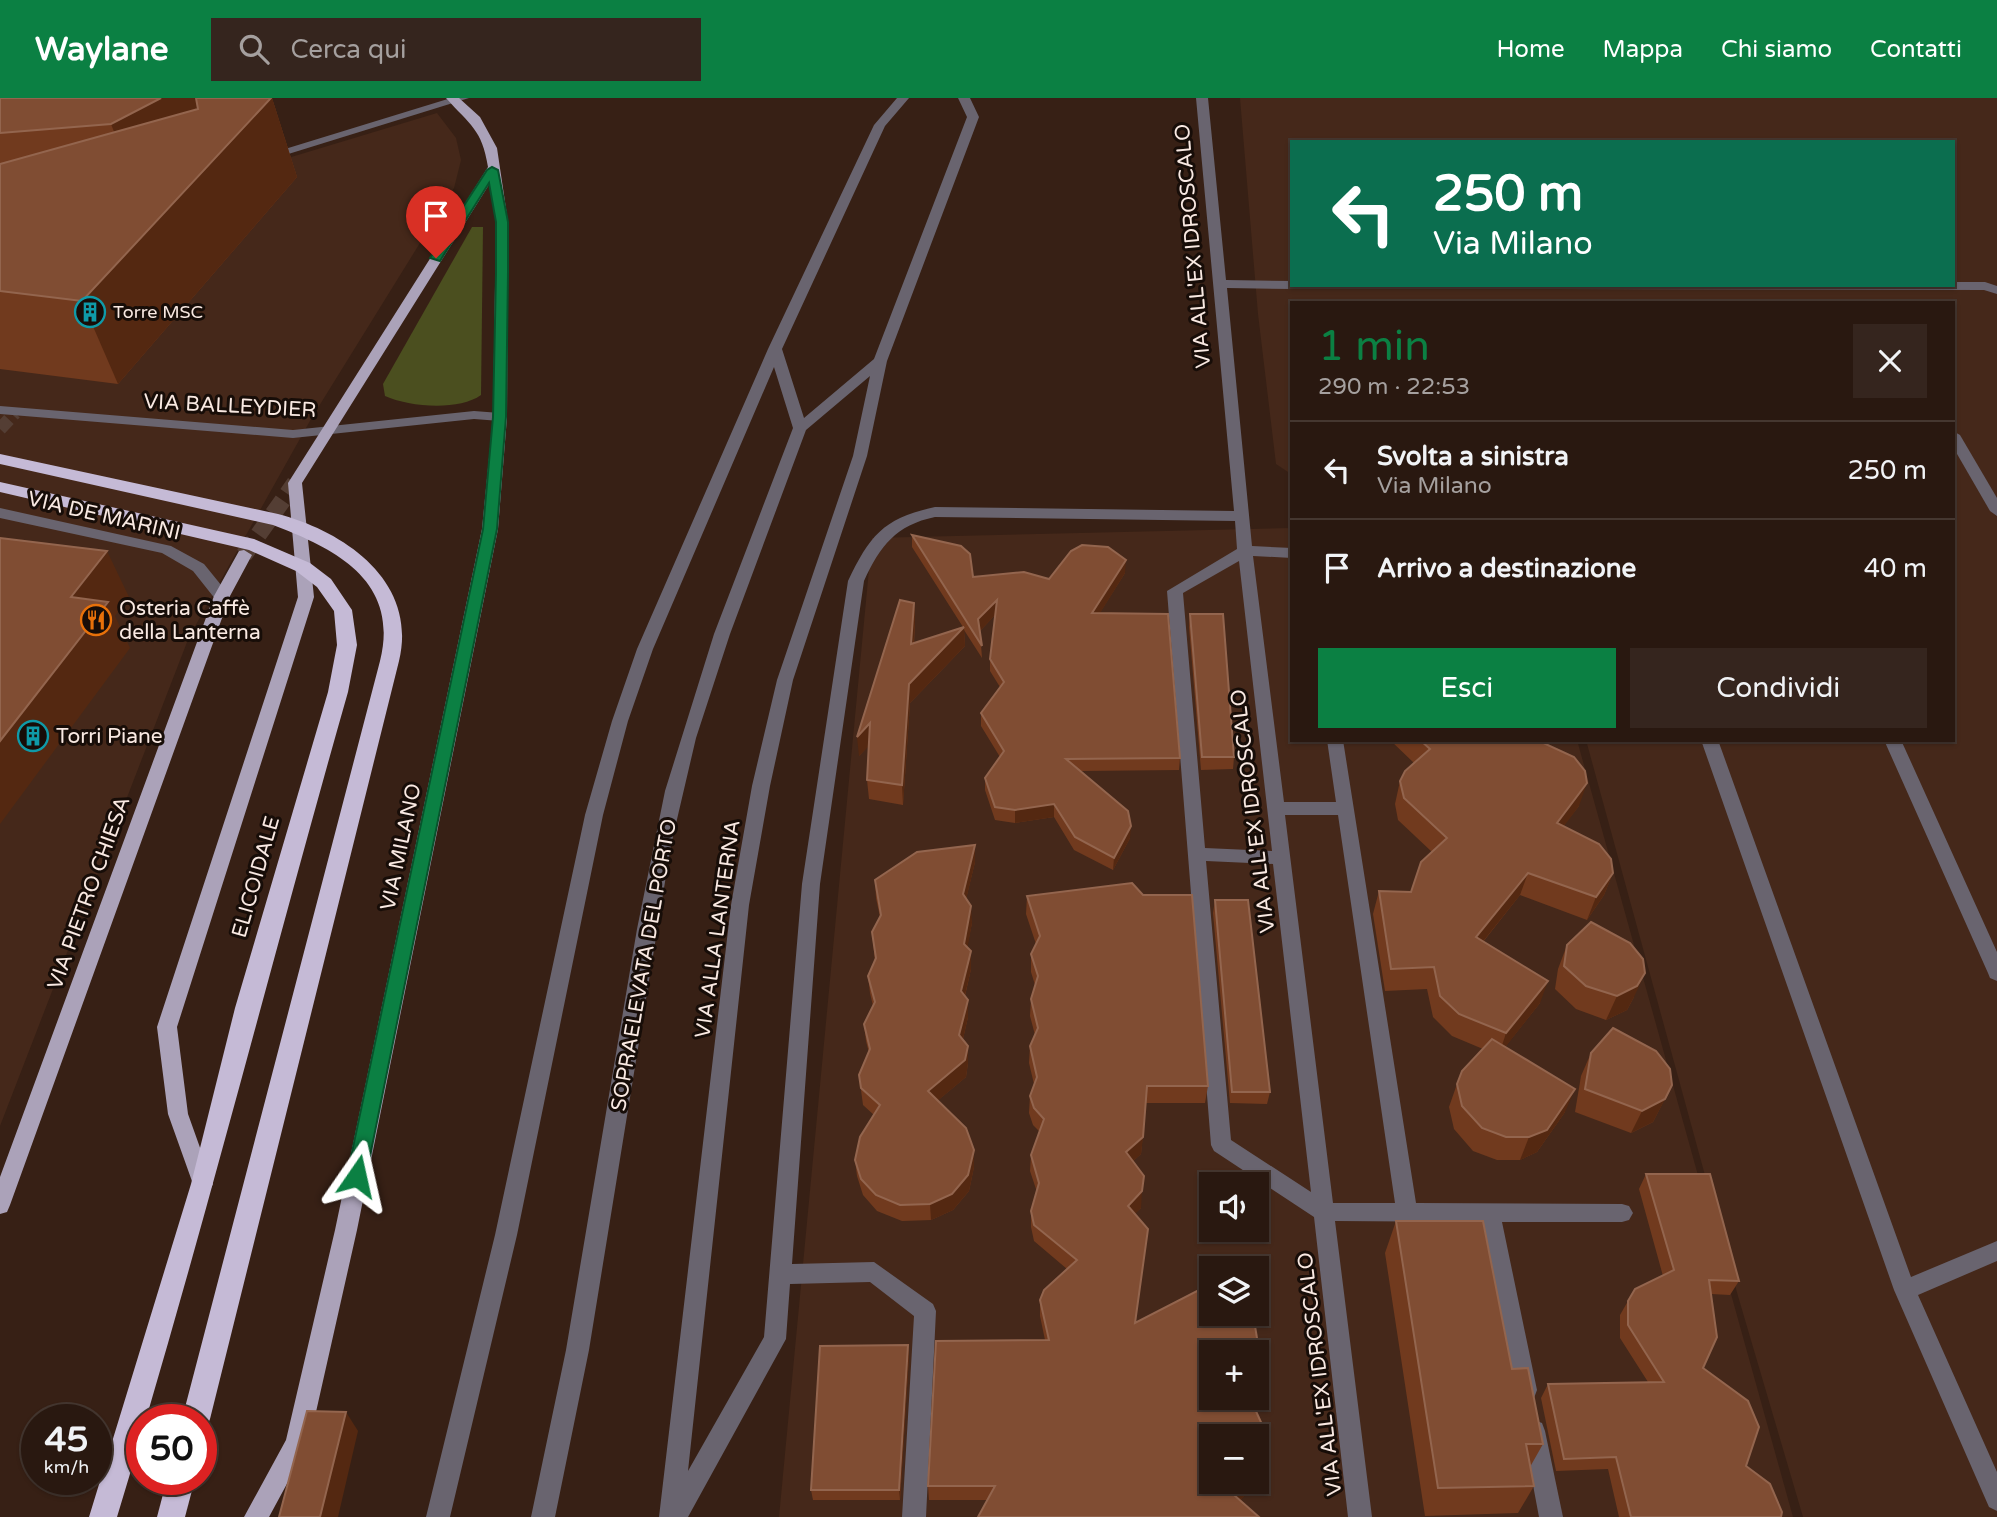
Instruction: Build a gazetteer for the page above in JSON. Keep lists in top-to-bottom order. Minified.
{"streets":{"highway":["ELICOIDALE"],"main road":["VIA MILANO","VIA PIETRO CHIESA"],"street":["VIA ALL'EX IDROSCALO","VIA BALLEYDIER","VIA DE MARINI","VIA ALLA LANTERNA","SOPRAELEVATA DEL PORTO"]},"crossings":[["VIA BALLEYDIER","VIA MILANO"],["VIA DE MARINI","VIA PIETRO CHIESA"],["VIA ALLA LANTERNA","SOPRAELEVATA DEL PORTO"]],"places":{"building":["Torre MSC","Torri Piane"],"restaurant":["Osteria Caffè della Lanterna"]},"page":{"header":"Waylane","search":"Cerca qui","nav":["Home","Mappa","Chi siamo","Contatti"],"turn":["250 m","Via Milano"],"heading":["1 min","290 m · 22:53"],"list":[{"name":"Svolta a sinistra","note":"Via Milano","value":"250 m"},{"name":"Arrivo a destinazione","value":"40 m"}],"buttons":["Esci","Condividi"],"map_buttons":["+","−"],"speed":"45 km/h","limit":"50"}}
